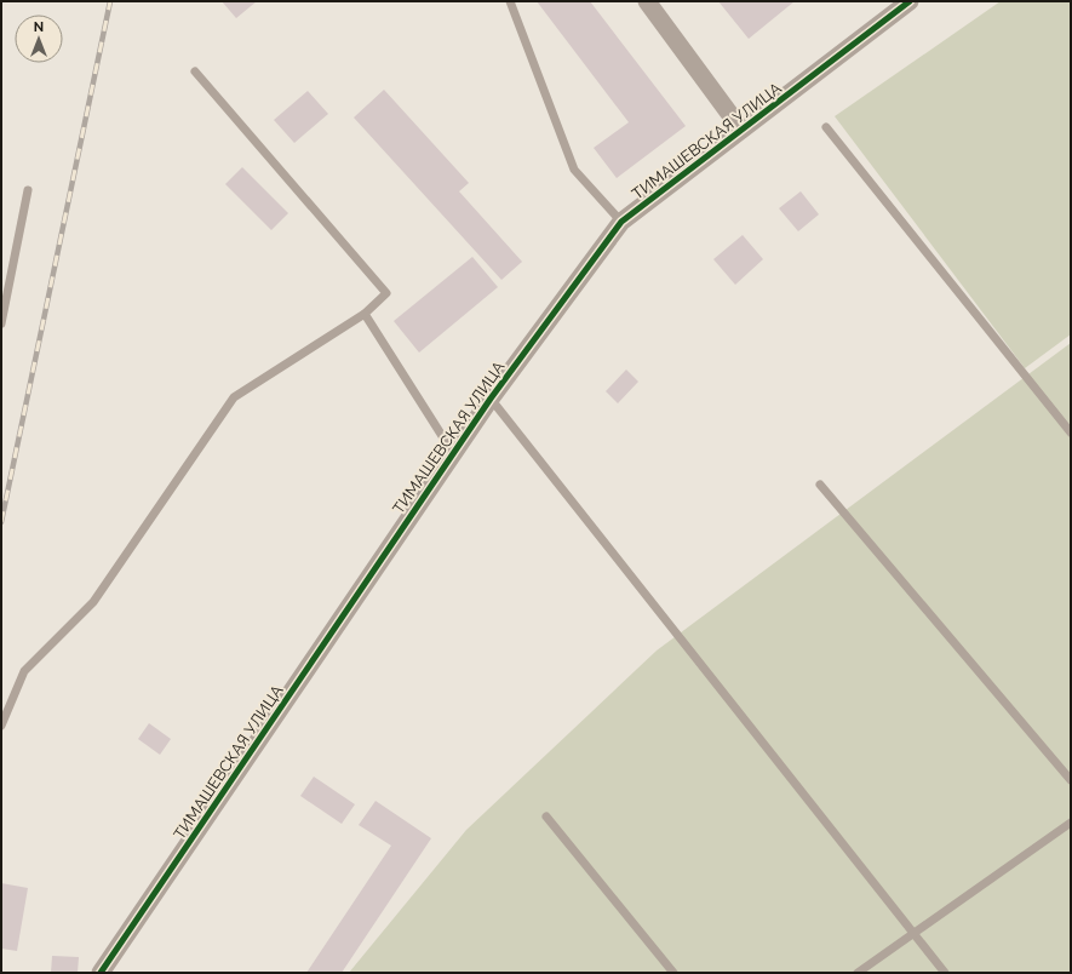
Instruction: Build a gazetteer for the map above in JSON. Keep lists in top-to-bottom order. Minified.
{"streets":{"street":["ТИМАШЕВСКАЯ УЛИЦА"]},"north":"top"}
